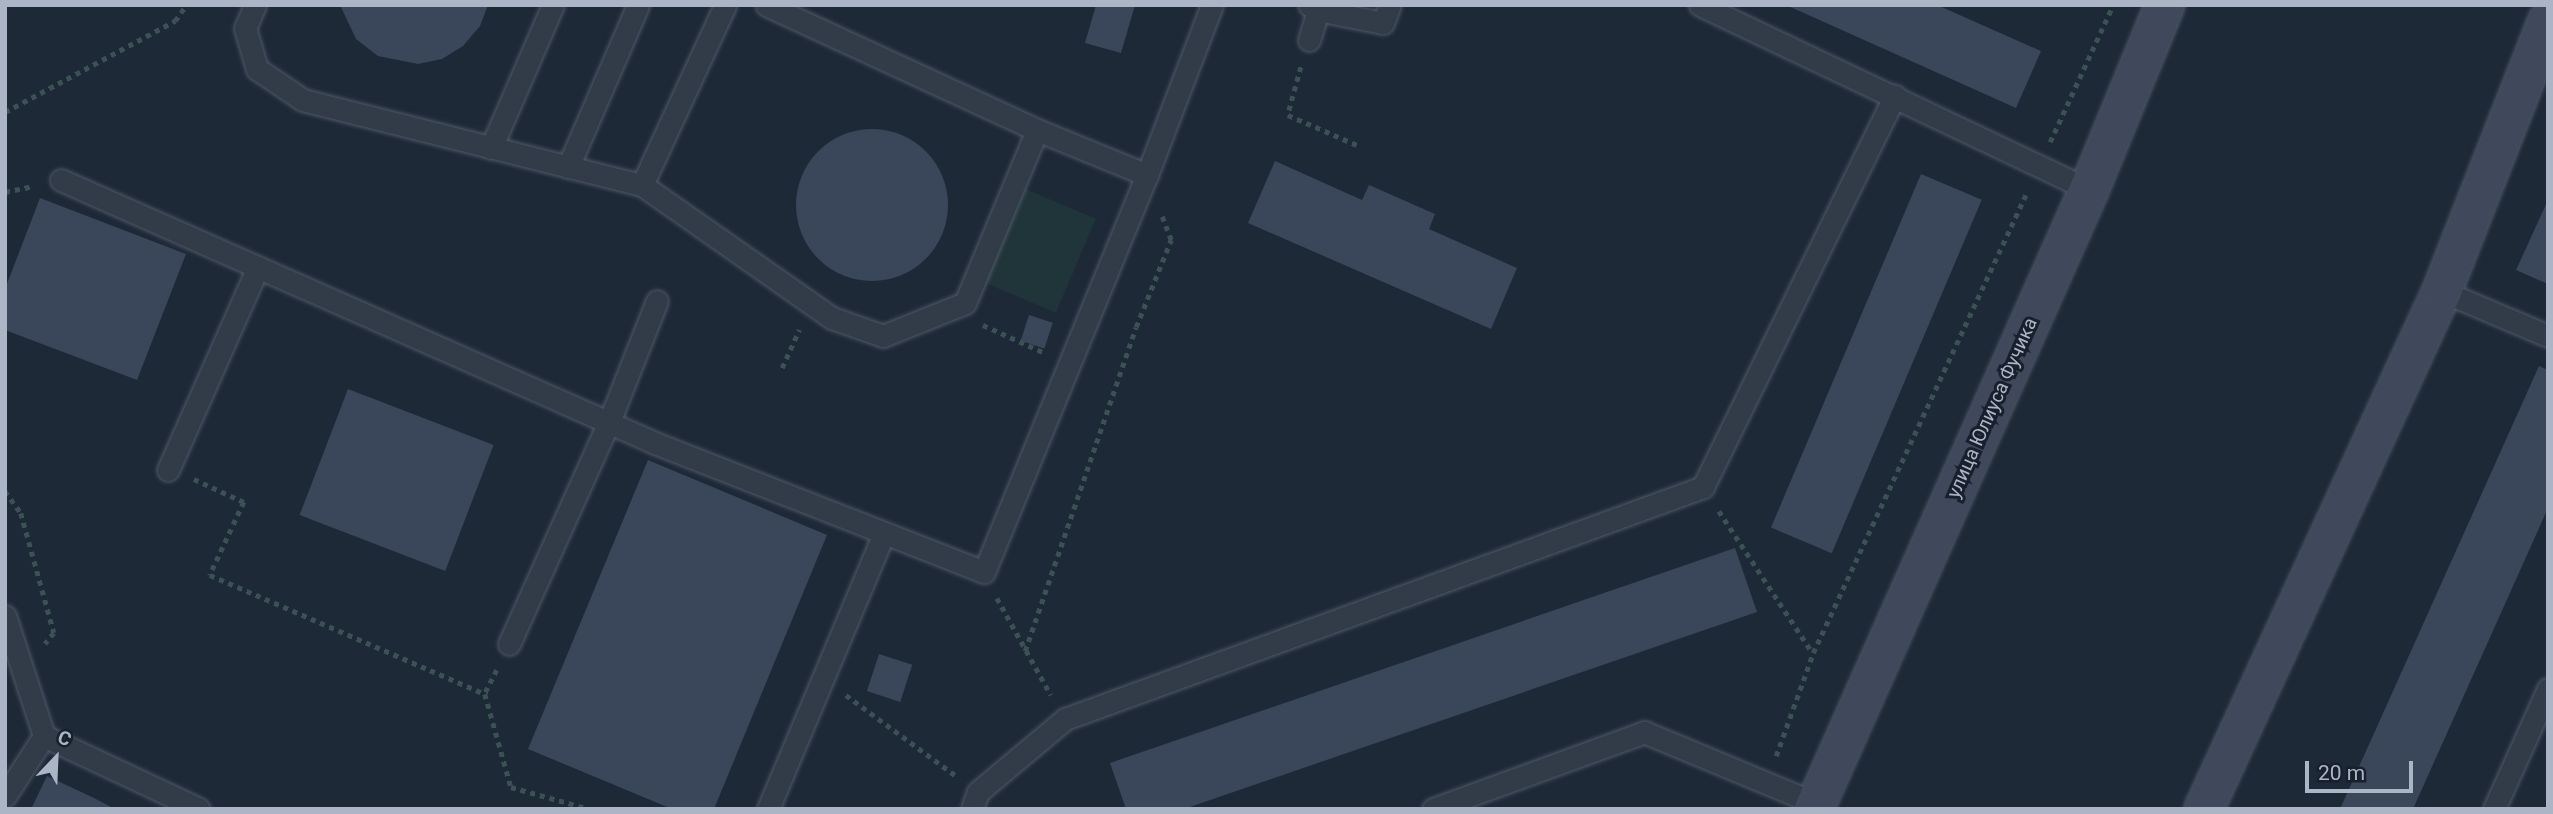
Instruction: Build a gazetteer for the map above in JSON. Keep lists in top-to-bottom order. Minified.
{"streets":{"main road":["улица Юлиуса Фучика"]},"scale_bar":"20 m","north":"top right"}
